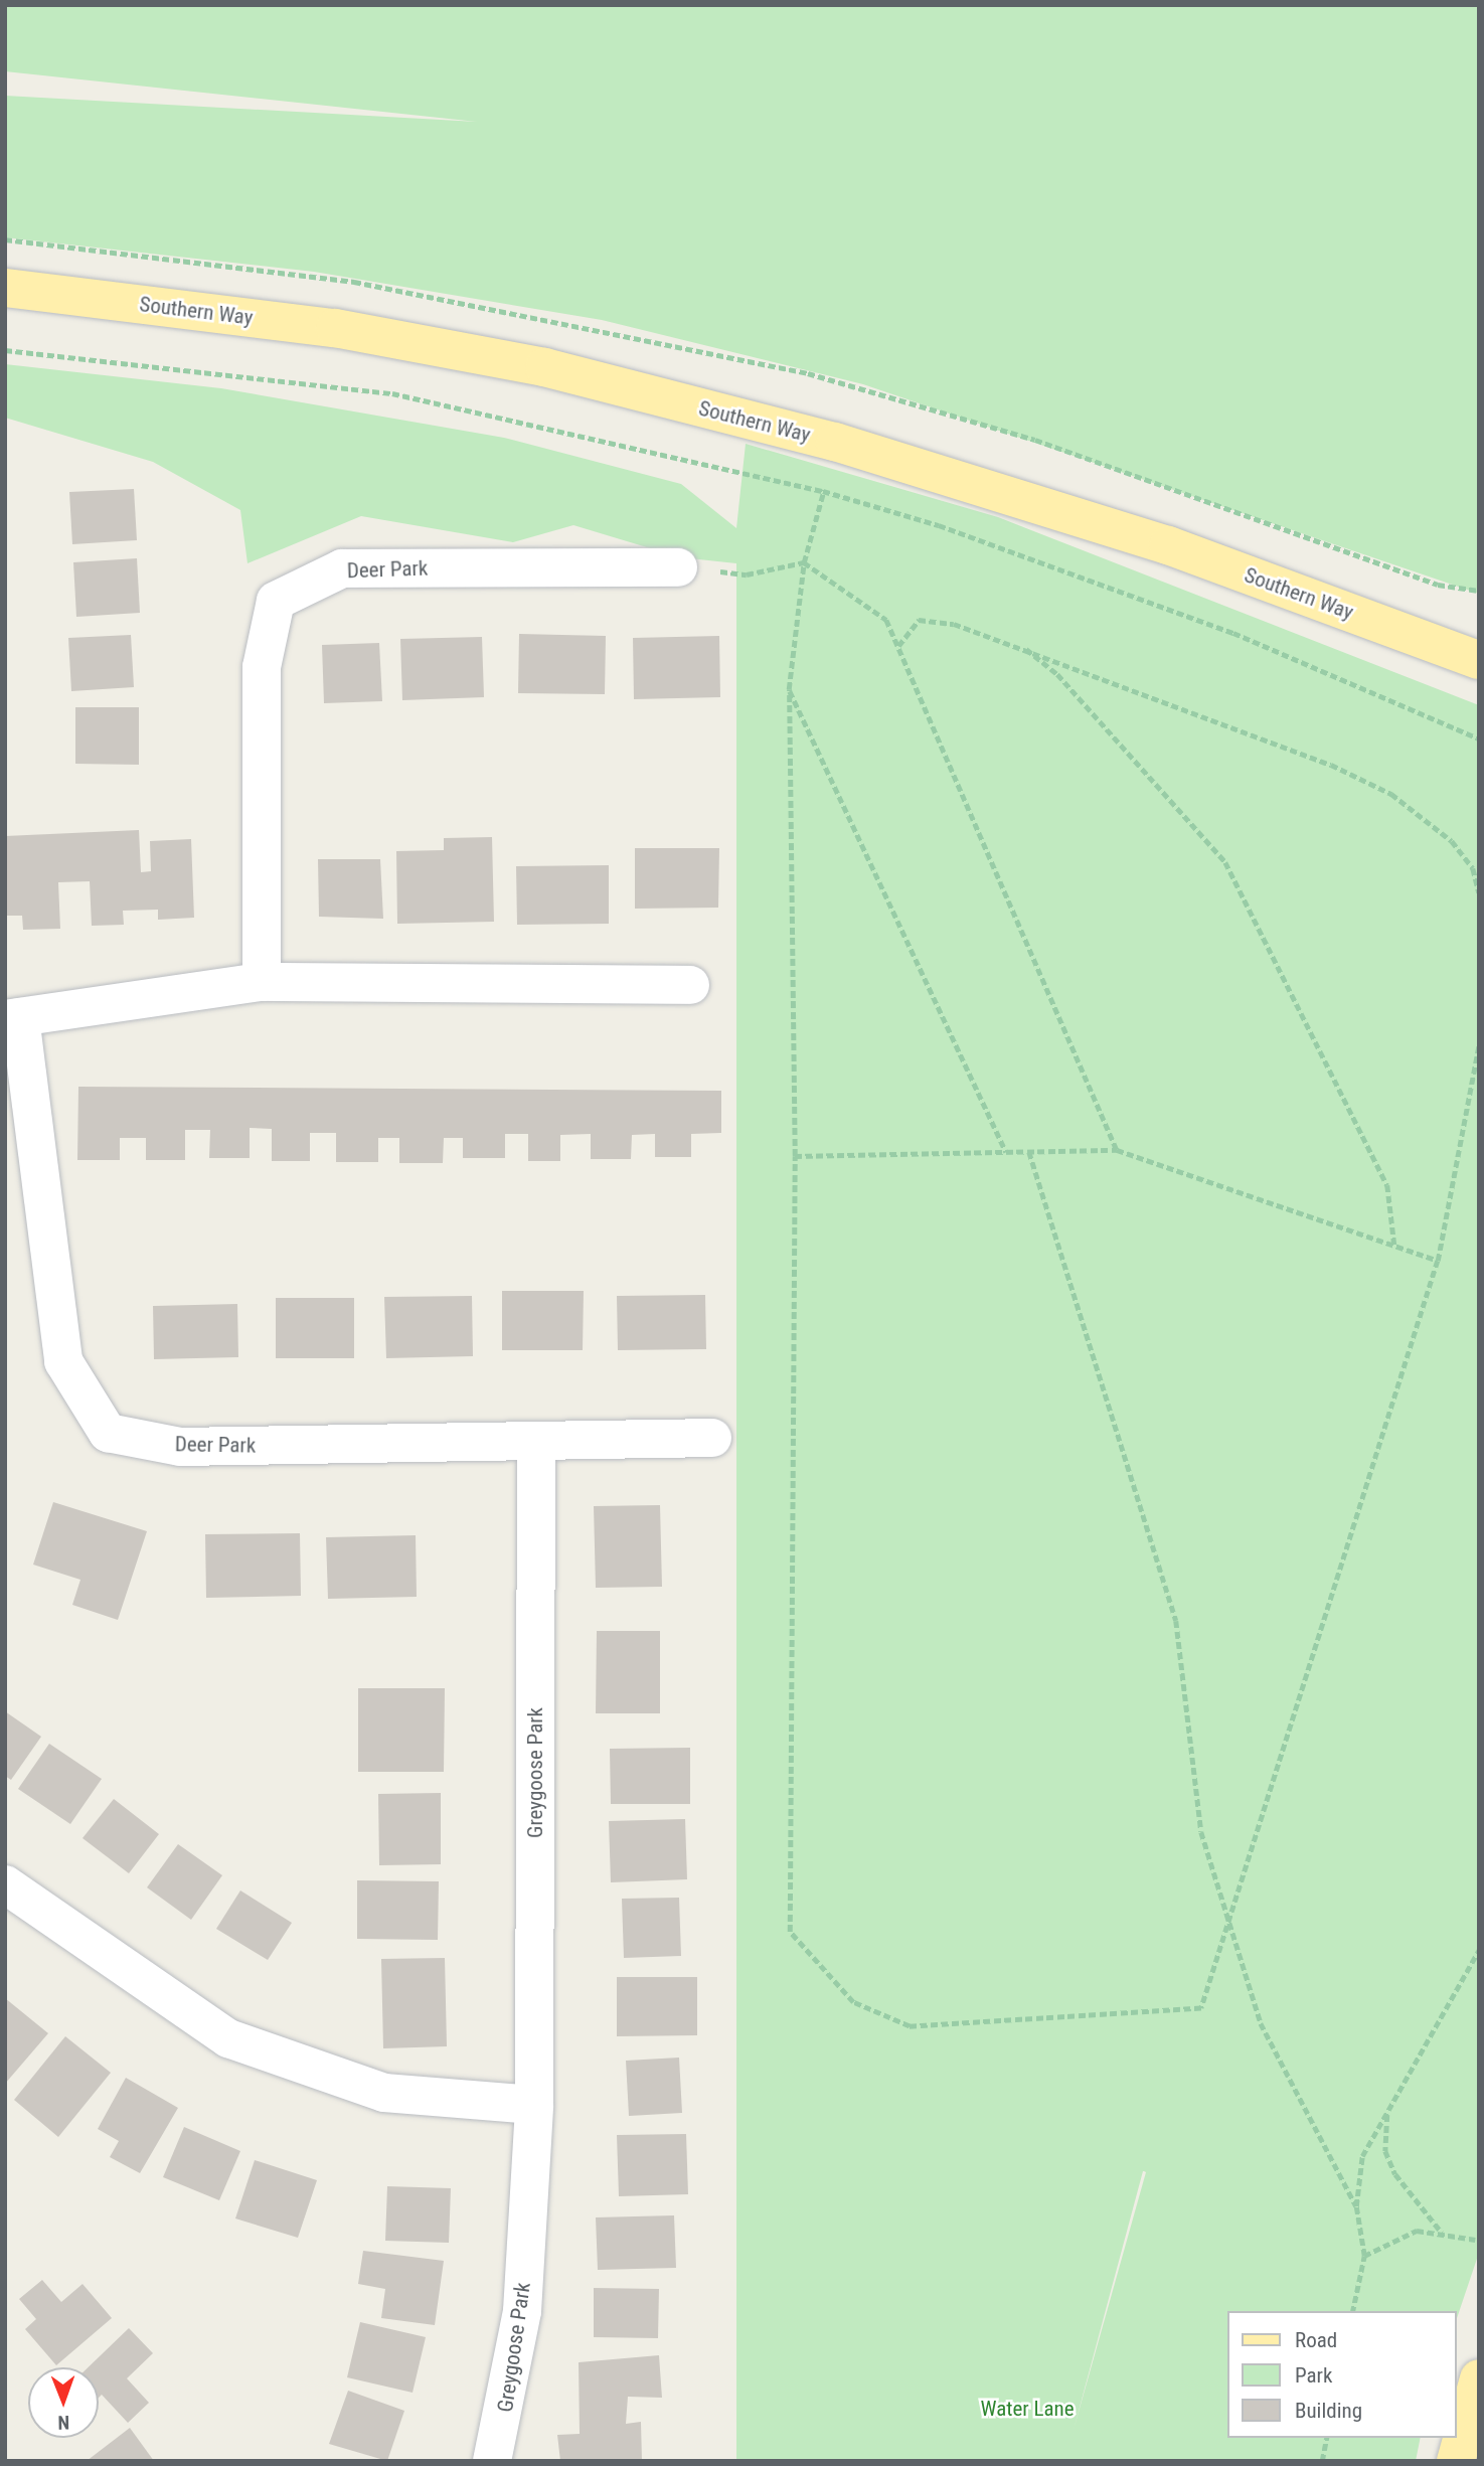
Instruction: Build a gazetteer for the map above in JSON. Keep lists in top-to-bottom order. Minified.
{"streets":{"main road":["Southern Way"],"street":["Deer Park","Greygoose Park"]},"crossings":[["Deer Park","Greygoose Park"]],"parks":["Water Lane"],"legend":["Road","Park","Building"],"north":"bottom"}
